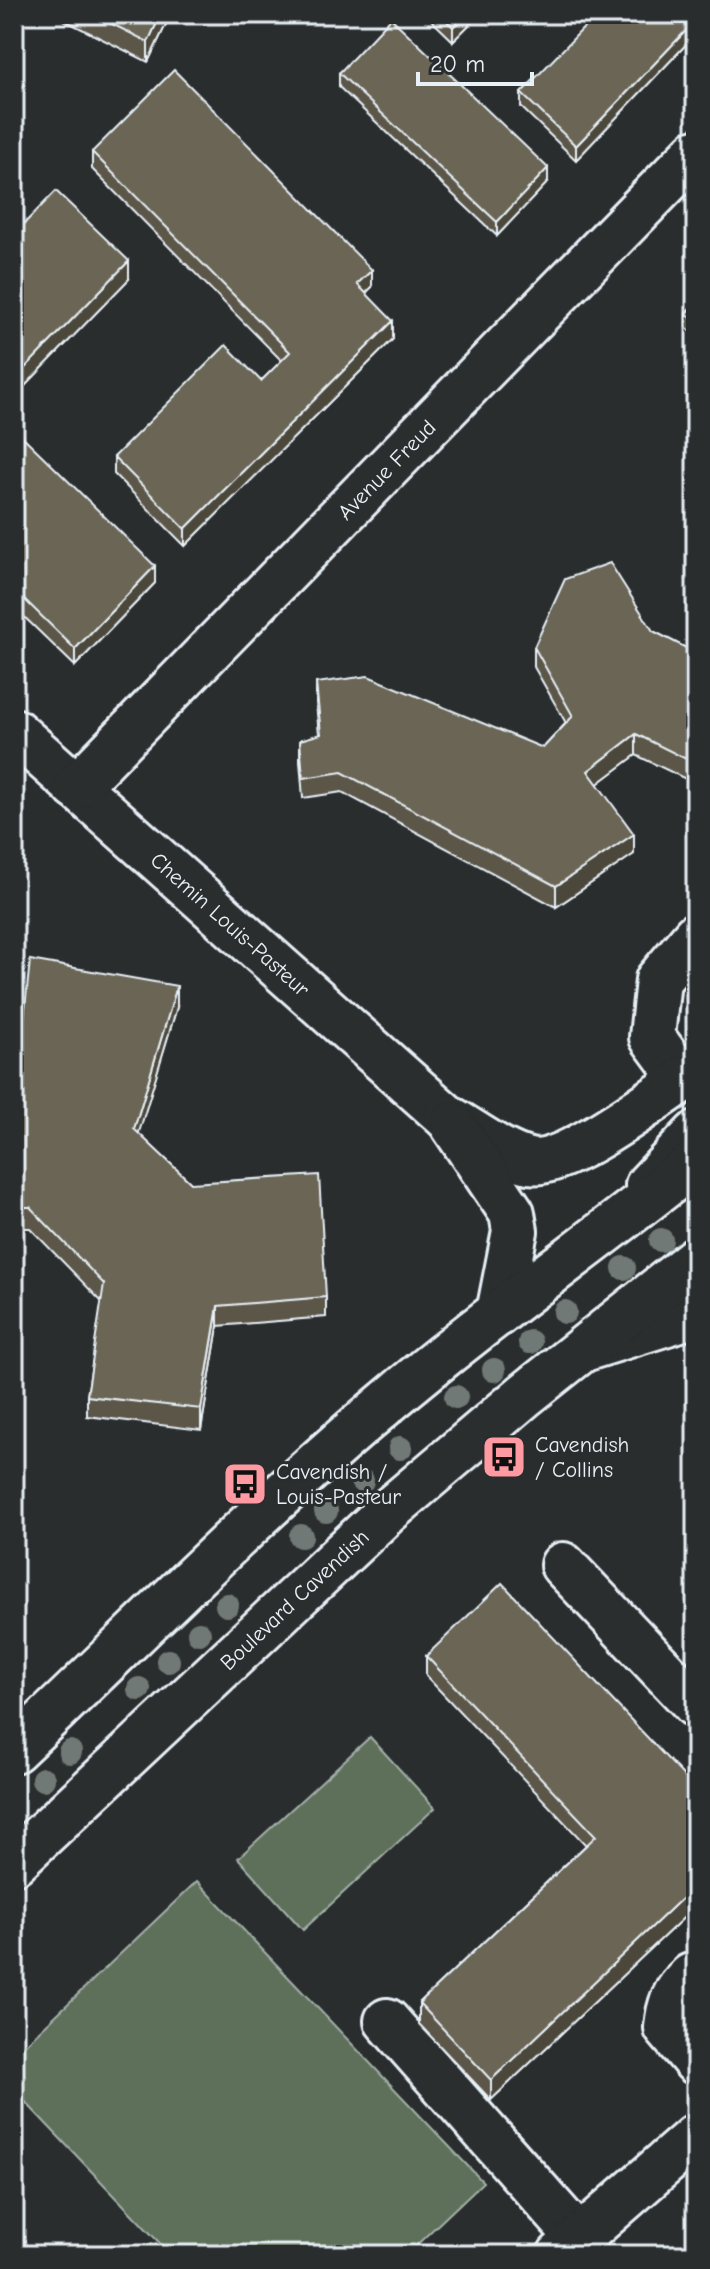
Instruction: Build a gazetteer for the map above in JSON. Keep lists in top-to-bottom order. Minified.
{"streets":{"main road":["Avenue Freud","Chemin Louis-Pasteur","Boulevard Cavendish"]},"crossings":[["Avenue Freud","Chemin Louis-Pasteur"]],"places":{"bus stop":["Cavendish / Collins","Cavendish / Louis-Pasteur"]},"scale_bar":"20 m"}
